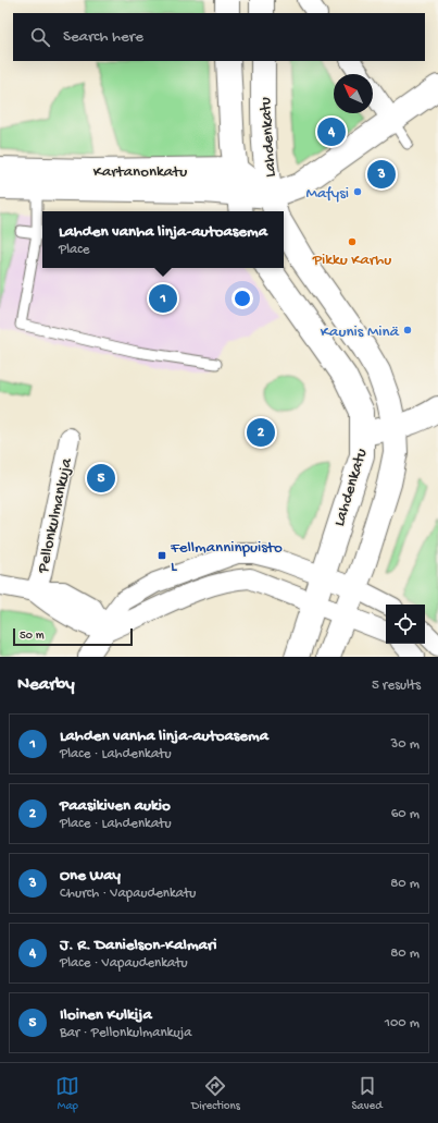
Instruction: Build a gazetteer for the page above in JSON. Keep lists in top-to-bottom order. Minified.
{"streets":{"main road":["Lahdenkatu","Kartanonkatu"],"street":["Pellonkulmankuja"]},"crossings":[["Lahdenkatu","Kartanonkatu"]],"places":{"other":["Mafysi","Pikku Karhu","Kaunis Minä"],"transit":["Fellmanninpuisto L"]},"scale_bar":"50 m","north":"top left","page":{"search":"Search here","pins":["4","3","1","2","5"],"popup":["Lahden vanha linja-autoasema","Place"],"scale":"50 m","heading":["Nearby","5 results"],"list":[{"mark":"1","name":"Lahden vanha linja-autoasema","note":"Place · Lahdenkatu","value":"30 m"},{"mark":"2","name":"Paasikiven aukio","note":"Place · Lahdenkatu","value":"60 m"},{"mark":"3","name":"One Way","note":"Church · Vapaudenkatu","value":"80 m"},{"mark":"4","name":"J. R. Danielson-Kalmari","note":"Place · Vapaudenkatu","value":"80 m"},{"mark":"5","name":"Iloinen Kulkija","note":"Bar · Pellonkulmankuja","value":"100 m"}],"nav":["Map","Directions","Saved"]}}
